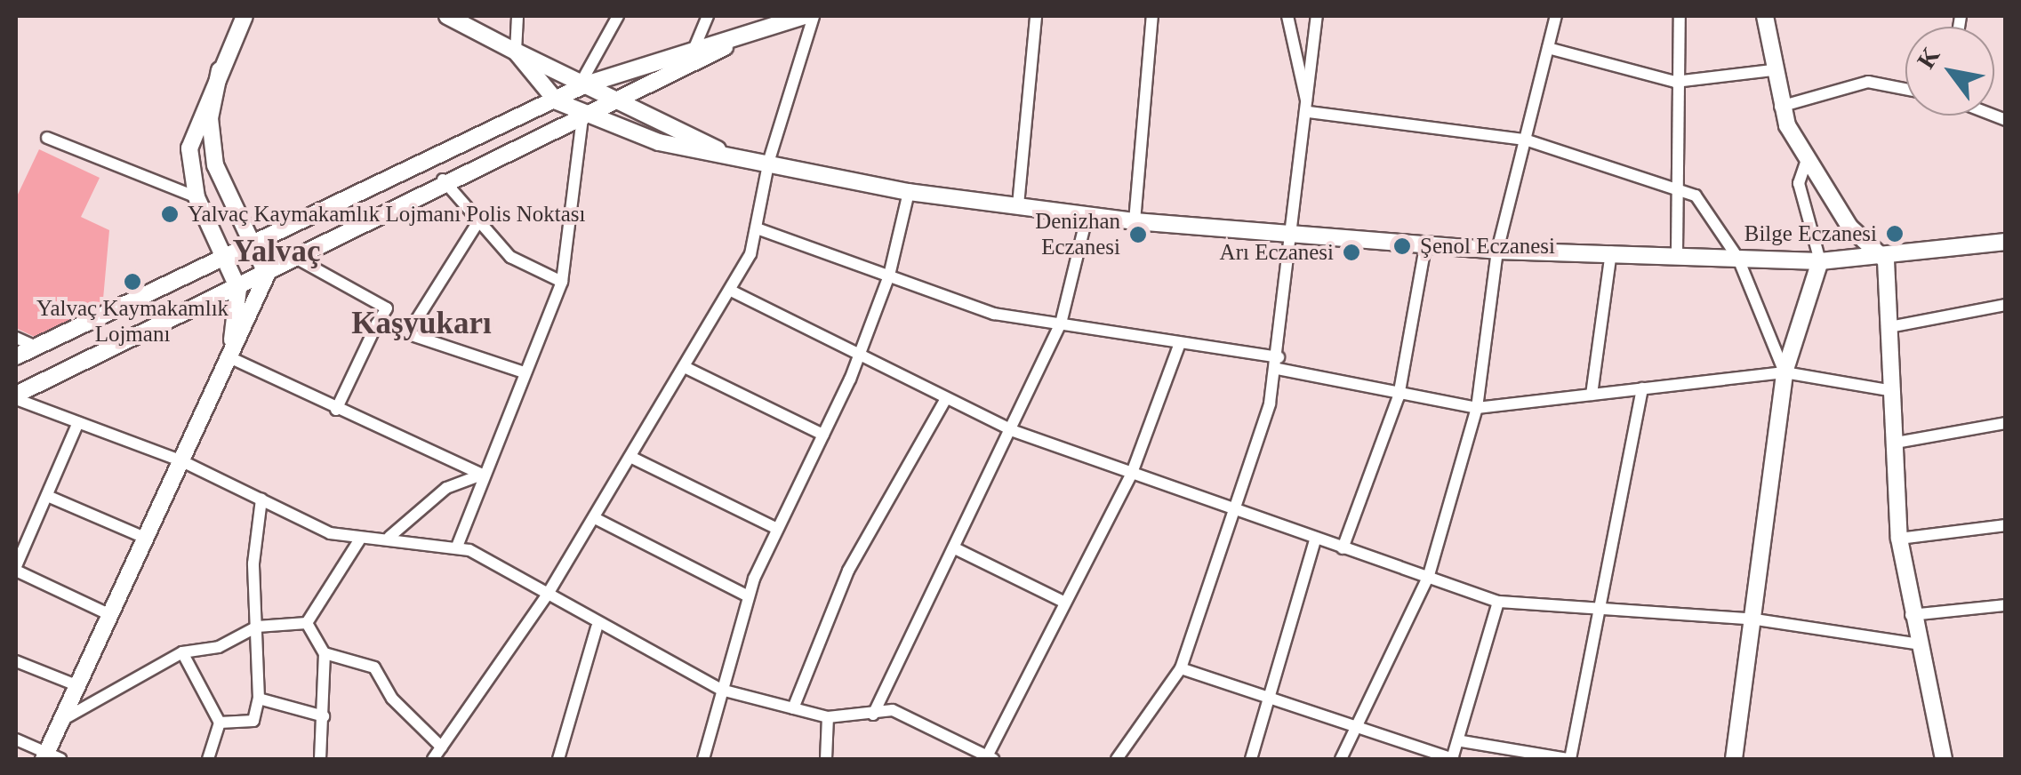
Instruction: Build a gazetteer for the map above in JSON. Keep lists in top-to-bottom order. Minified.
{"districts":["Yalvaç","Kaşyukarı"],"places":["Yalvaç Kaymakamlık Lojmanı Polis Noktası","Bilge Eczanesi","Denizhan Eczanesi","Şenol Eczanesi","Arı Eczanesi","Yalvaç Kaymakamlık Lojmanı"],"north":"top left"}
